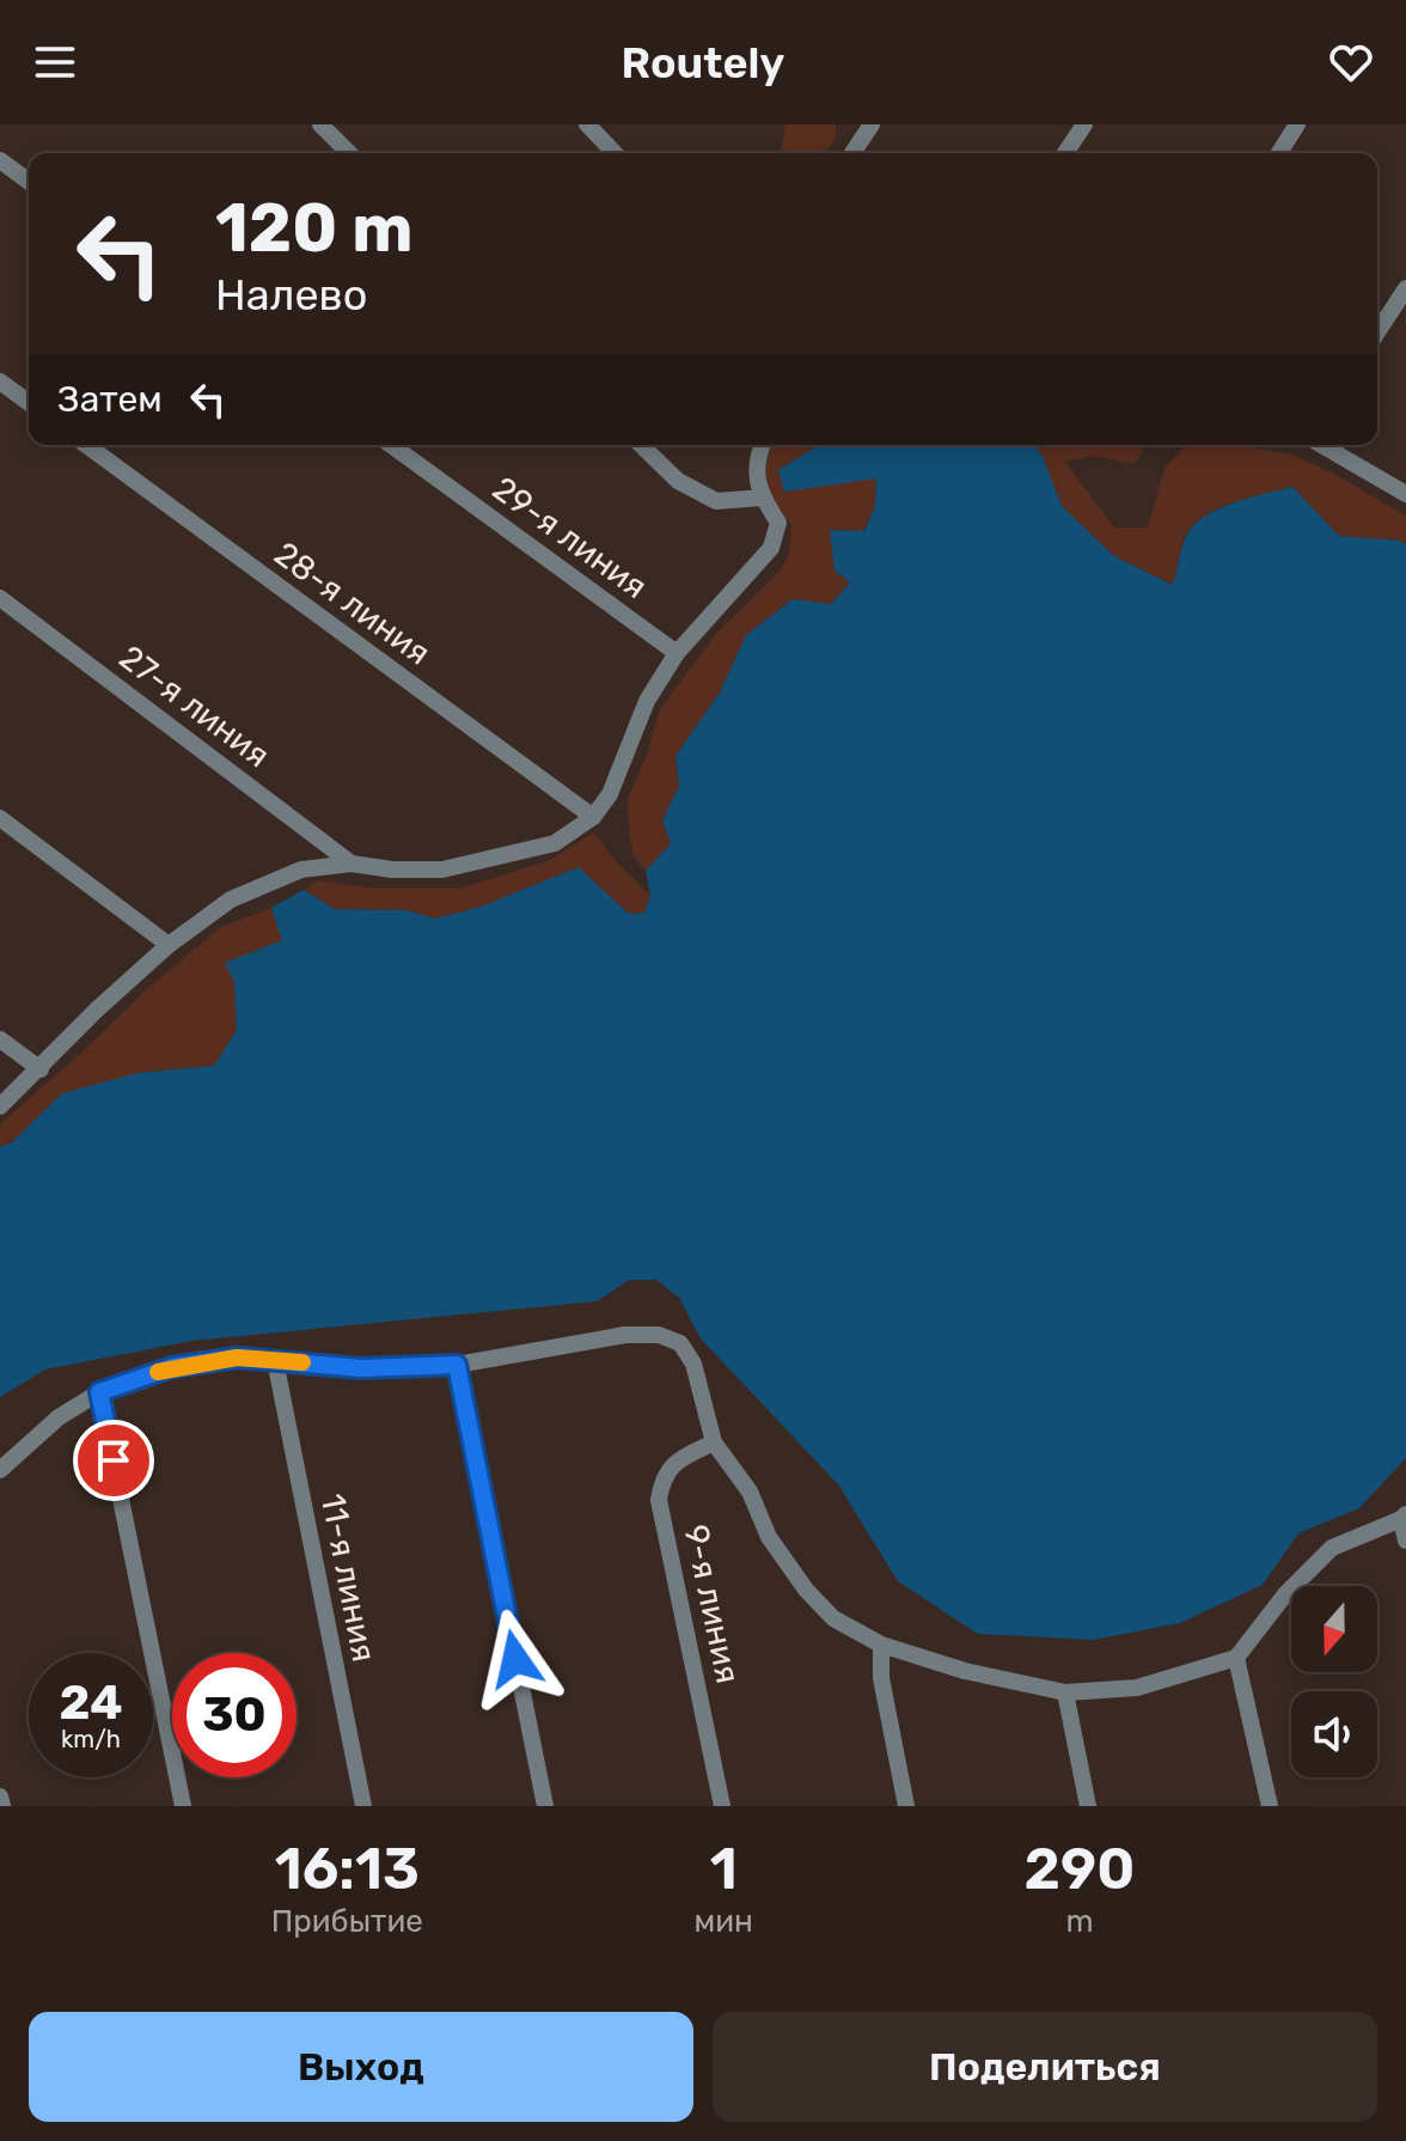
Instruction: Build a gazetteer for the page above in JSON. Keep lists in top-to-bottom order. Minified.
{"streets":{"street":["29-я линия","28-я линия","27-я линия","11-я линия","9-я линия"]},"north":"bottom","page":{"header":"Routely","turn":["120 m","Налево"],"then":"Затем","speed":"24 km/h","limit":"30","eta":["16:13","Прибытие","1","мин","290","m"],"buttons":["Выход","Поделиться"]}}
